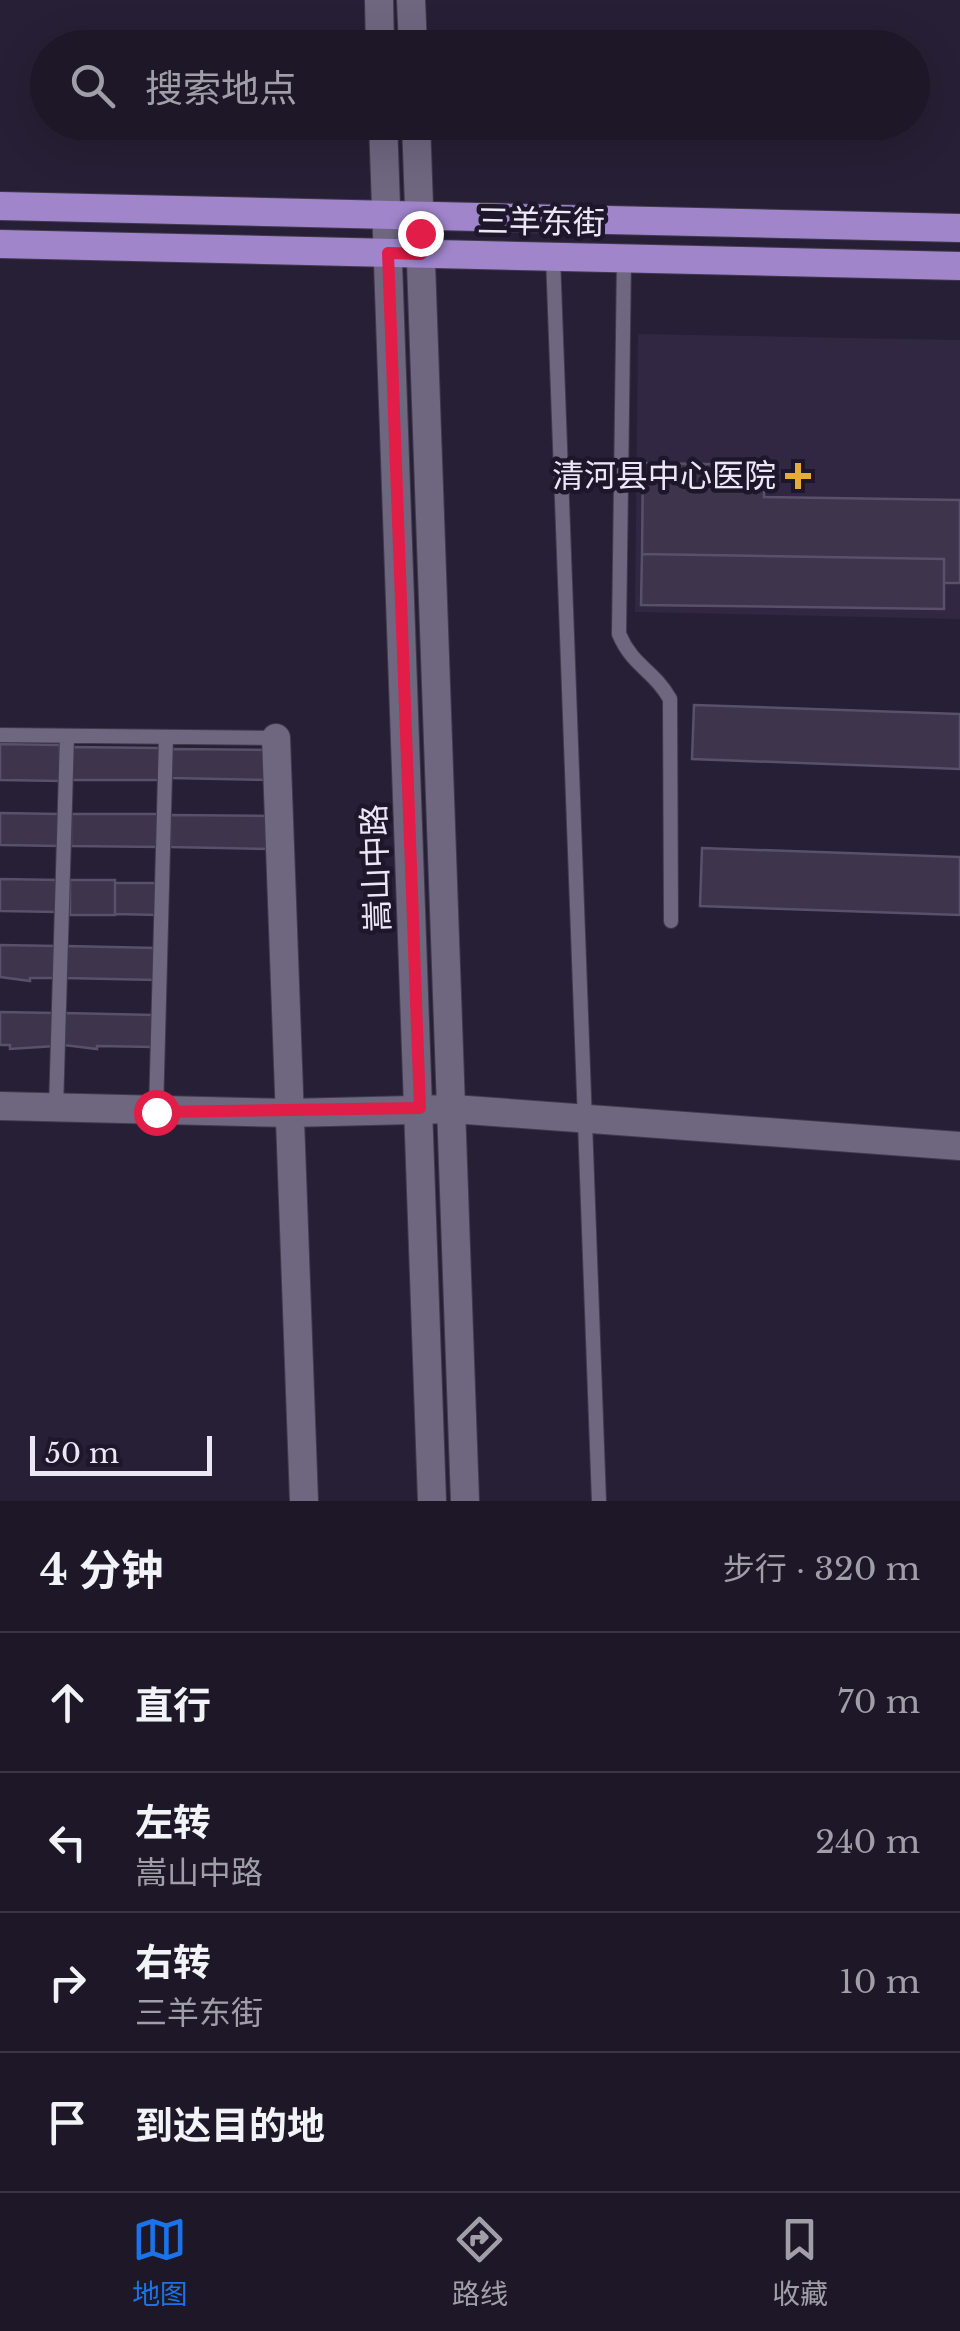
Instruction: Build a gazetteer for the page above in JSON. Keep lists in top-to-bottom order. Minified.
{"streets":{"main road":["三羊东街"],"street":["嵩山中路"]},"crossings":[["三羊东街","嵩山中路"]],"places":{"health":["清河县中心医院"]},"scale_bar":"50 m","page":{"search":"搜索地点","scale":"50 m","heading":["4 分钟","步行 · 320 m"],"list":[["直行","70 m"],["左转","嵩山中路","240 m"],["右转","三羊东街","10 m"],"到达目的地"],"nav":["地图","路线","收藏"]}}
